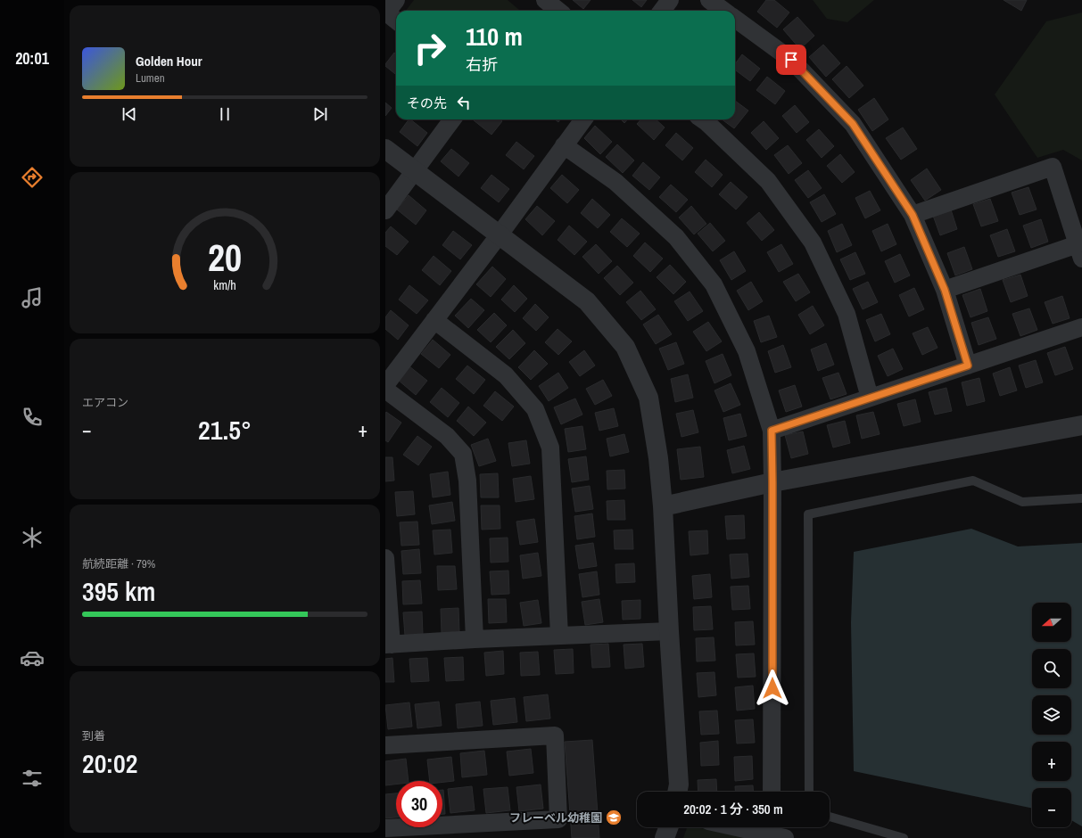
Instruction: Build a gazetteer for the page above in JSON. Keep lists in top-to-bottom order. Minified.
{"places":{"school or university":["フレーベル幼稚園"]},"north":"left","page":{"tabs":"20:01","turn":["110 m","右折"],"song":["Golden Hour","Lumen"],"then":"その先","tile":["エアコン",["航続距離 · 79%","395 km"],["到着","20:02"]],"heat":["−","21.5°","+"],"map_buttons":["+","−"],"limit":"30","trip":"20:02 · 1 分 · 350 m","gauge":["20","km/h"]}}
